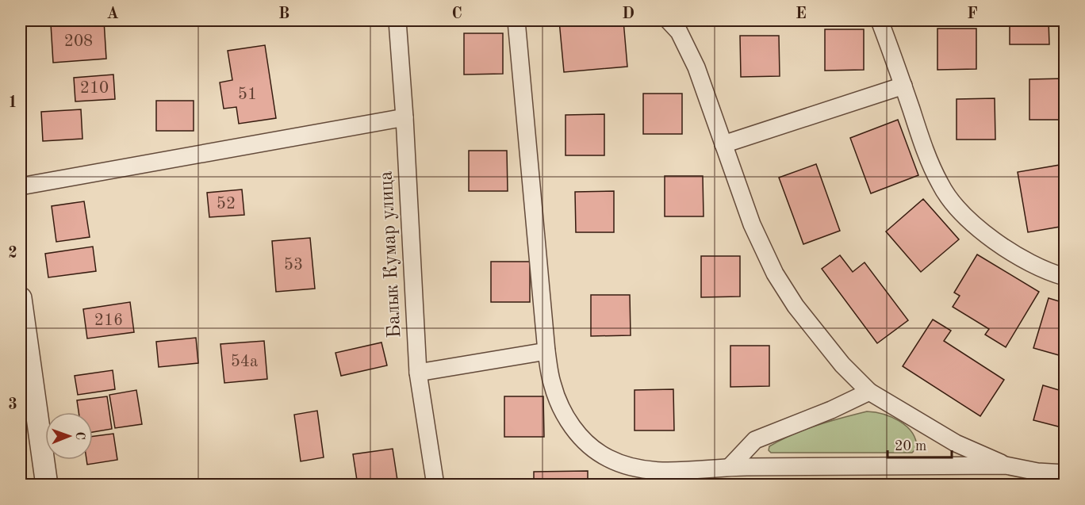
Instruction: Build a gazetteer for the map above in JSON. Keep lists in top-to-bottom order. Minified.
{"streets":{"street":["Балык Кумар улица"]},"house_numbers":["208","210","51","52","53","216","54а"],"scale_bar":"20 m","north":"right","grid":{"columns":["A","B","C","D","E","F"],"rows":["1","2","3"]}}
